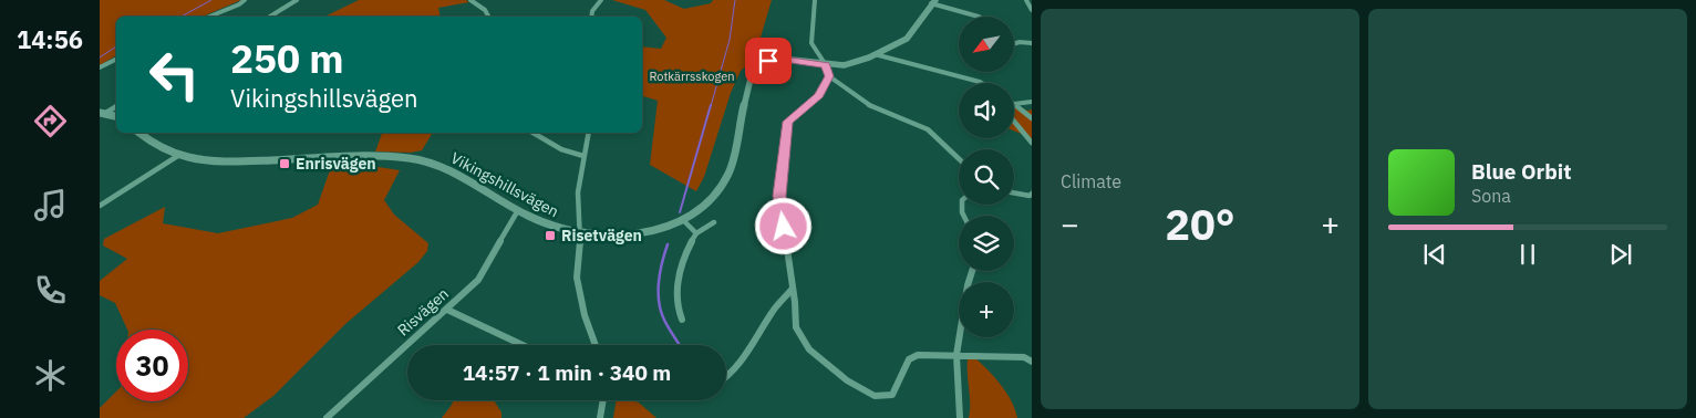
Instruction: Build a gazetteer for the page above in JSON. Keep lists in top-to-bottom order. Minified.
{"streets":{"street":["Vikingshillsvägen","Risvägen"]},"crossings":[["Vikingshillsvägen","Risvägen"]],"parks":["Rotkärrsskogen"],"places":{"transit":["Enrisvägen","Risetvägen"]},"north":"bottom left","page":{"tabs":"14:56","tile":"Climate","map_buttons":"+","turn":["250 m","Vikingshillsvägen"],"song":["Blue Orbit","Sona"],"heat":["−","20°","+"],"limit":"30","trip":"14:57 · 1 min · 340 m"}}
